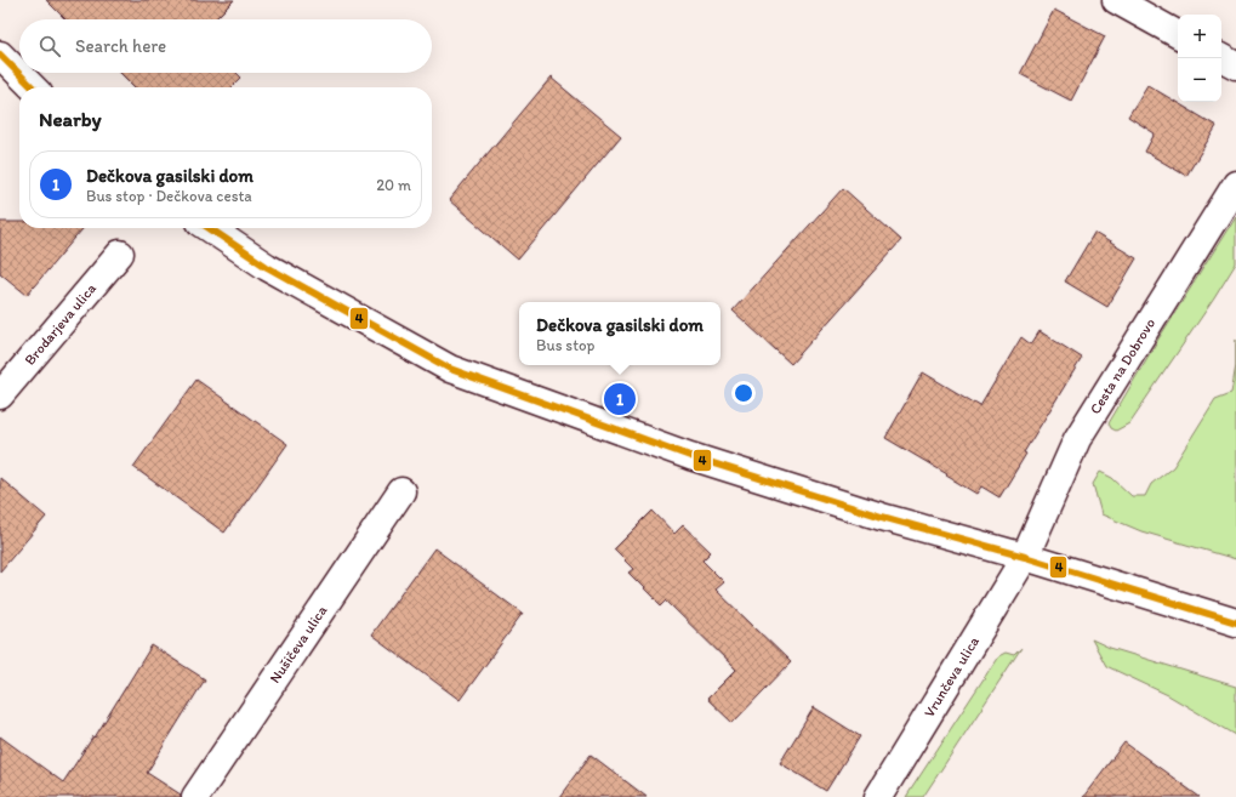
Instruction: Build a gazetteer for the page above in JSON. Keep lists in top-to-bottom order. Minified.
{"streets":{"street":["Brodarjeva ulica","Cesta na Dobrovo","Nušičeva ulica","Vrunčeva ulica"]},"crossings":[["Cesta na Dobrovo","Vrunčeva ulica"]],"lines":["transit line 4"],"page":{"map_buttons":["+","−"],"search":"Search here","heading":"Nearby","list":[{"mark":"1","name":"Dečkova gasilski dom","note":"Bus stop · Dečkova cesta","value":"20 m"}],"popup":["Dečkova gasilski dom","Bus stop"],"pins":"1"}}
